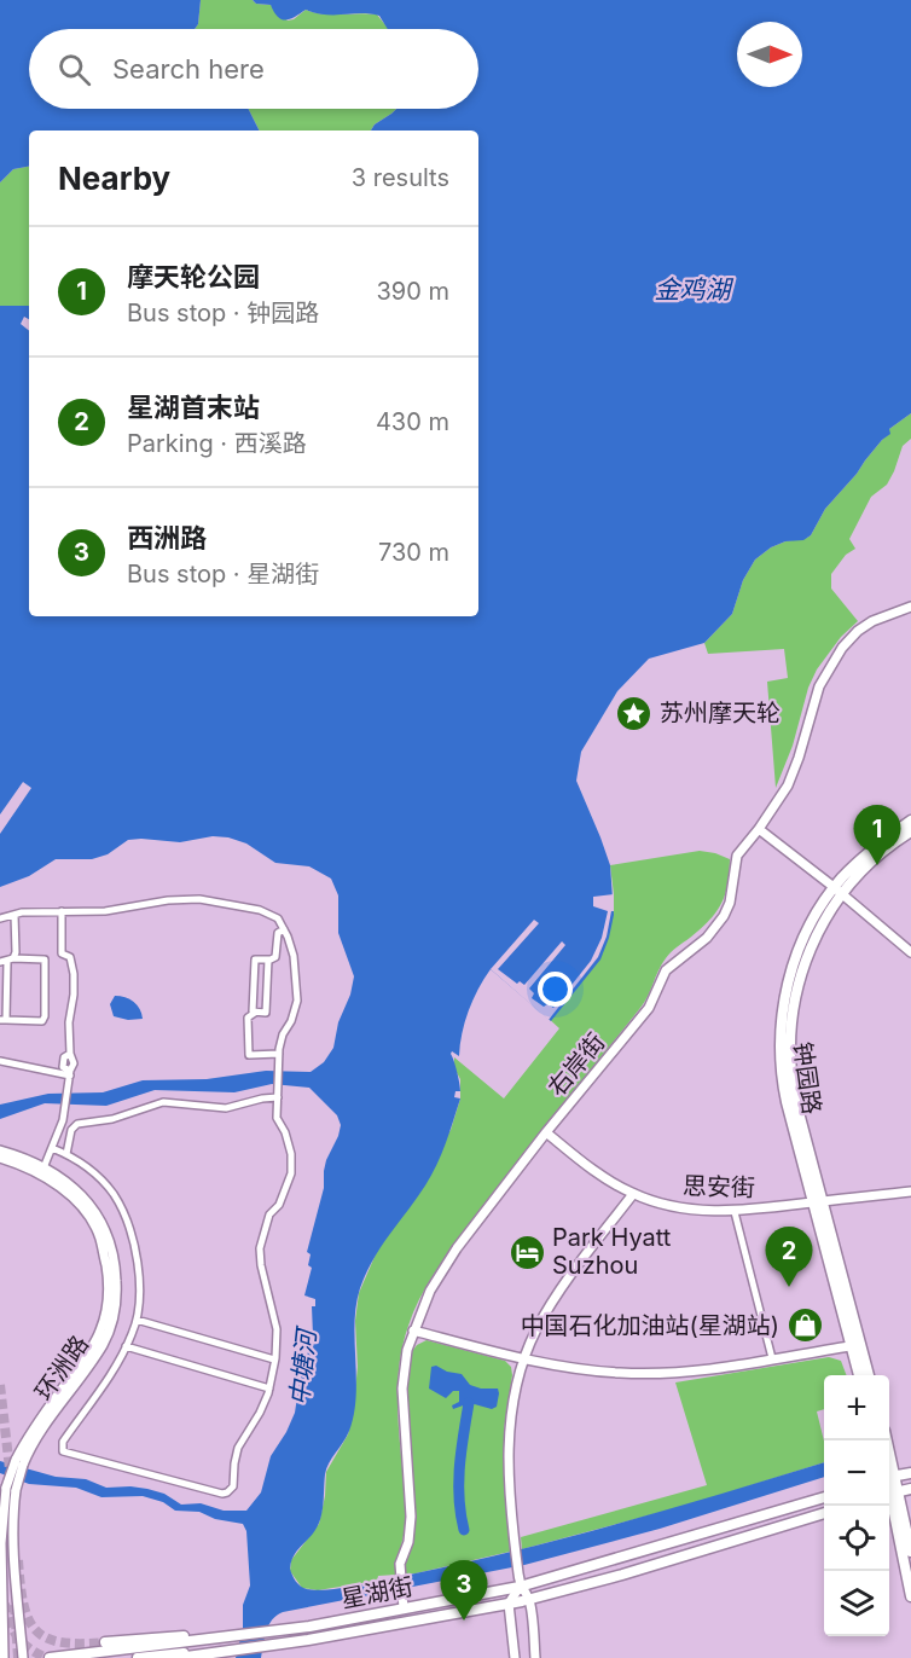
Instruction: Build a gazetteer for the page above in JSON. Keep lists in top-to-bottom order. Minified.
{"streets":{"main road":["钟园路","星湖街"],"street":["右岸街","思安街","环洲路"]},"crossings":[["右岸街","思安街"],["右岸街","星湖街"],["钟园路","思安街"]],"water":["金鸡湖","中塘河"],"places":{"place":["苏州摩天轮"],"hotel":["Park Hyatt Suzhou"],"shop":["中国石化加油站(星湖站)"]},"north":"right","page":{"search":"Search here","heading":["Nearby","3 results"],"list":[{"mark":"1","name":"摩天轮公园","note":"Bus stop · 钟园路","value":"390 m"},{"mark":"2","name":"星湖首末站","note":"Parking · 西溪路","value":"430 m"},{"mark":"3","name":"西洲路","note":"Bus stop · 星湖街","value":"730 m"}],"pins":["1","2","3"],"map_buttons":["+","−"]}}
